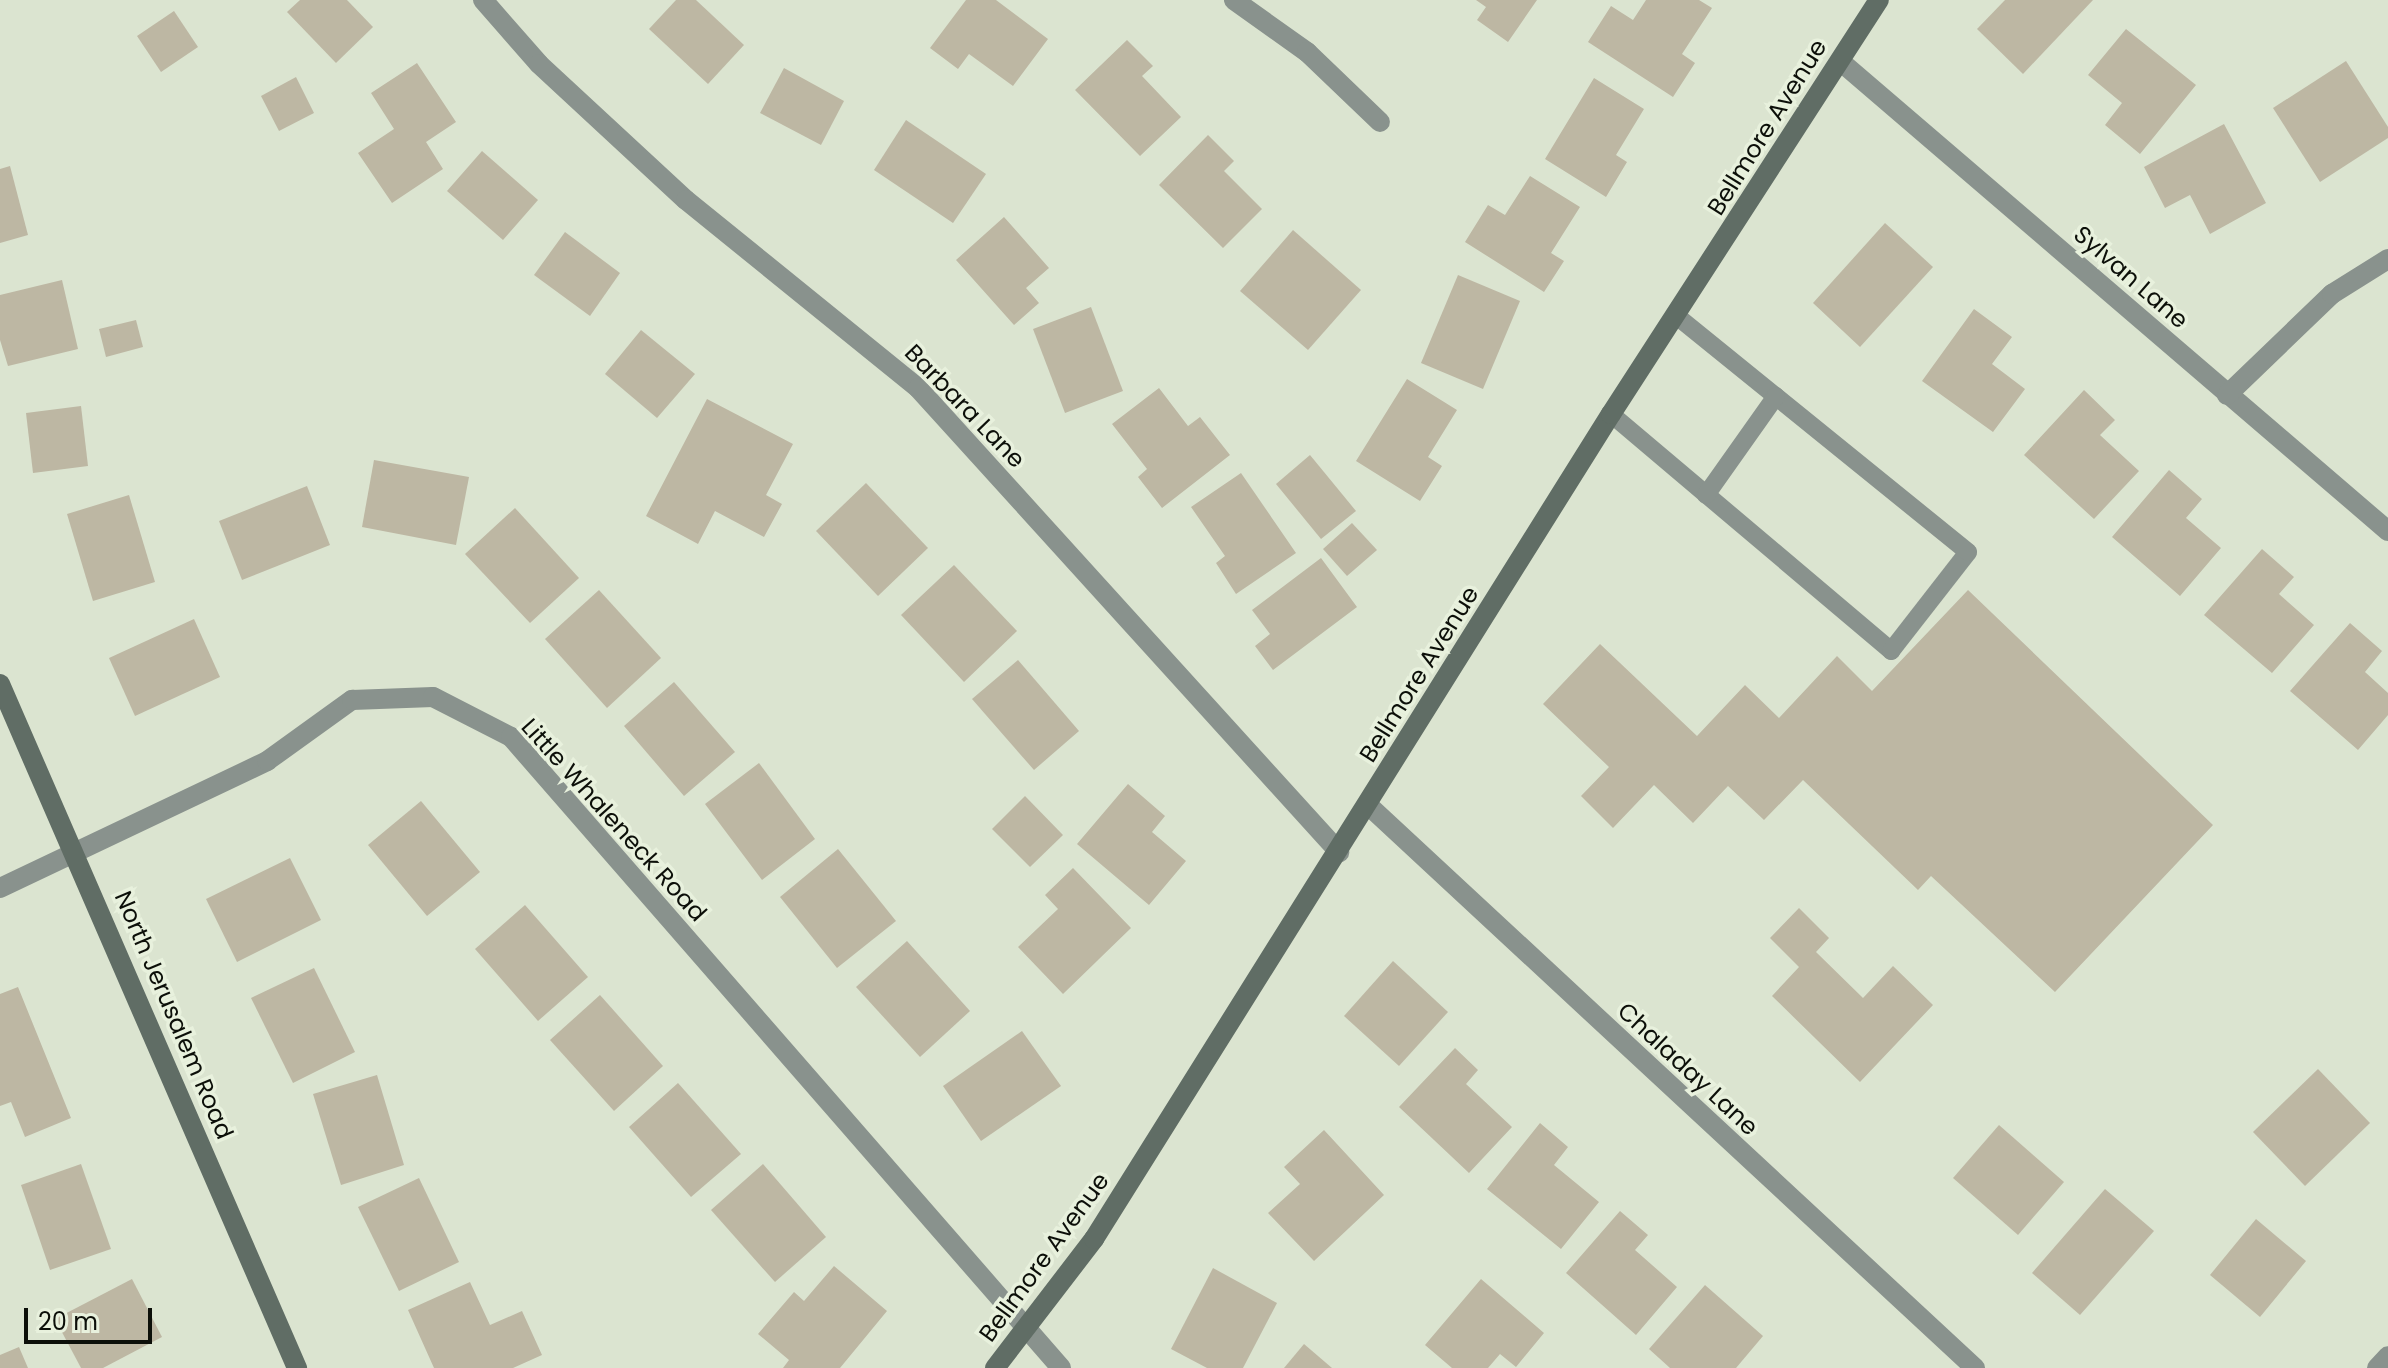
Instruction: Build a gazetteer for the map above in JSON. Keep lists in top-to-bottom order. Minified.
{"streets":{"main road":["Bellmore Avenue","North Jerusalem Road"],"street":["Sylvan Lane","Barbara Lane","Little Whaleneck Road","Chaladay Lane"]},"crossings":[["Bellmore Avenue","Sylvan Lane"],["Bellmore Avenue","Barbara Lane"],["Bellmore Avenue","Little Whaleneck Road"],["Bellmore Avenue","Chaladay Lane"],["Little Whaleneck Road","North Jerusalem Road"]],"scale_bar":"20 m"}
